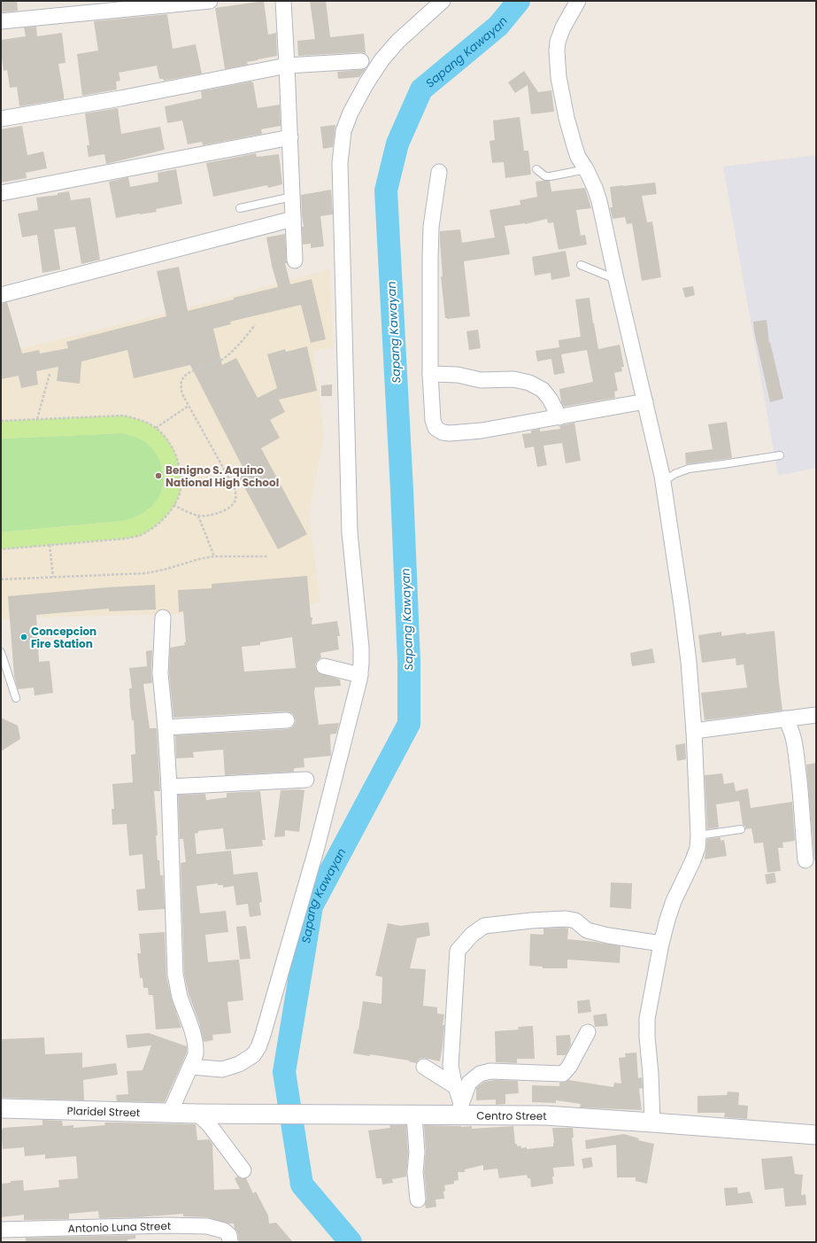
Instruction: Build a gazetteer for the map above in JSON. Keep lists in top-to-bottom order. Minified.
{"streets":{"street":["Plaridel Street","Centro Street","Antonio Luna Street"]},"crossings":[["Plaridel Street","Centro Street"]],"water":["Sapang Kawayan"],"places":["Benigno S. Aquino National High School","Concepcion Fire Station"]}
